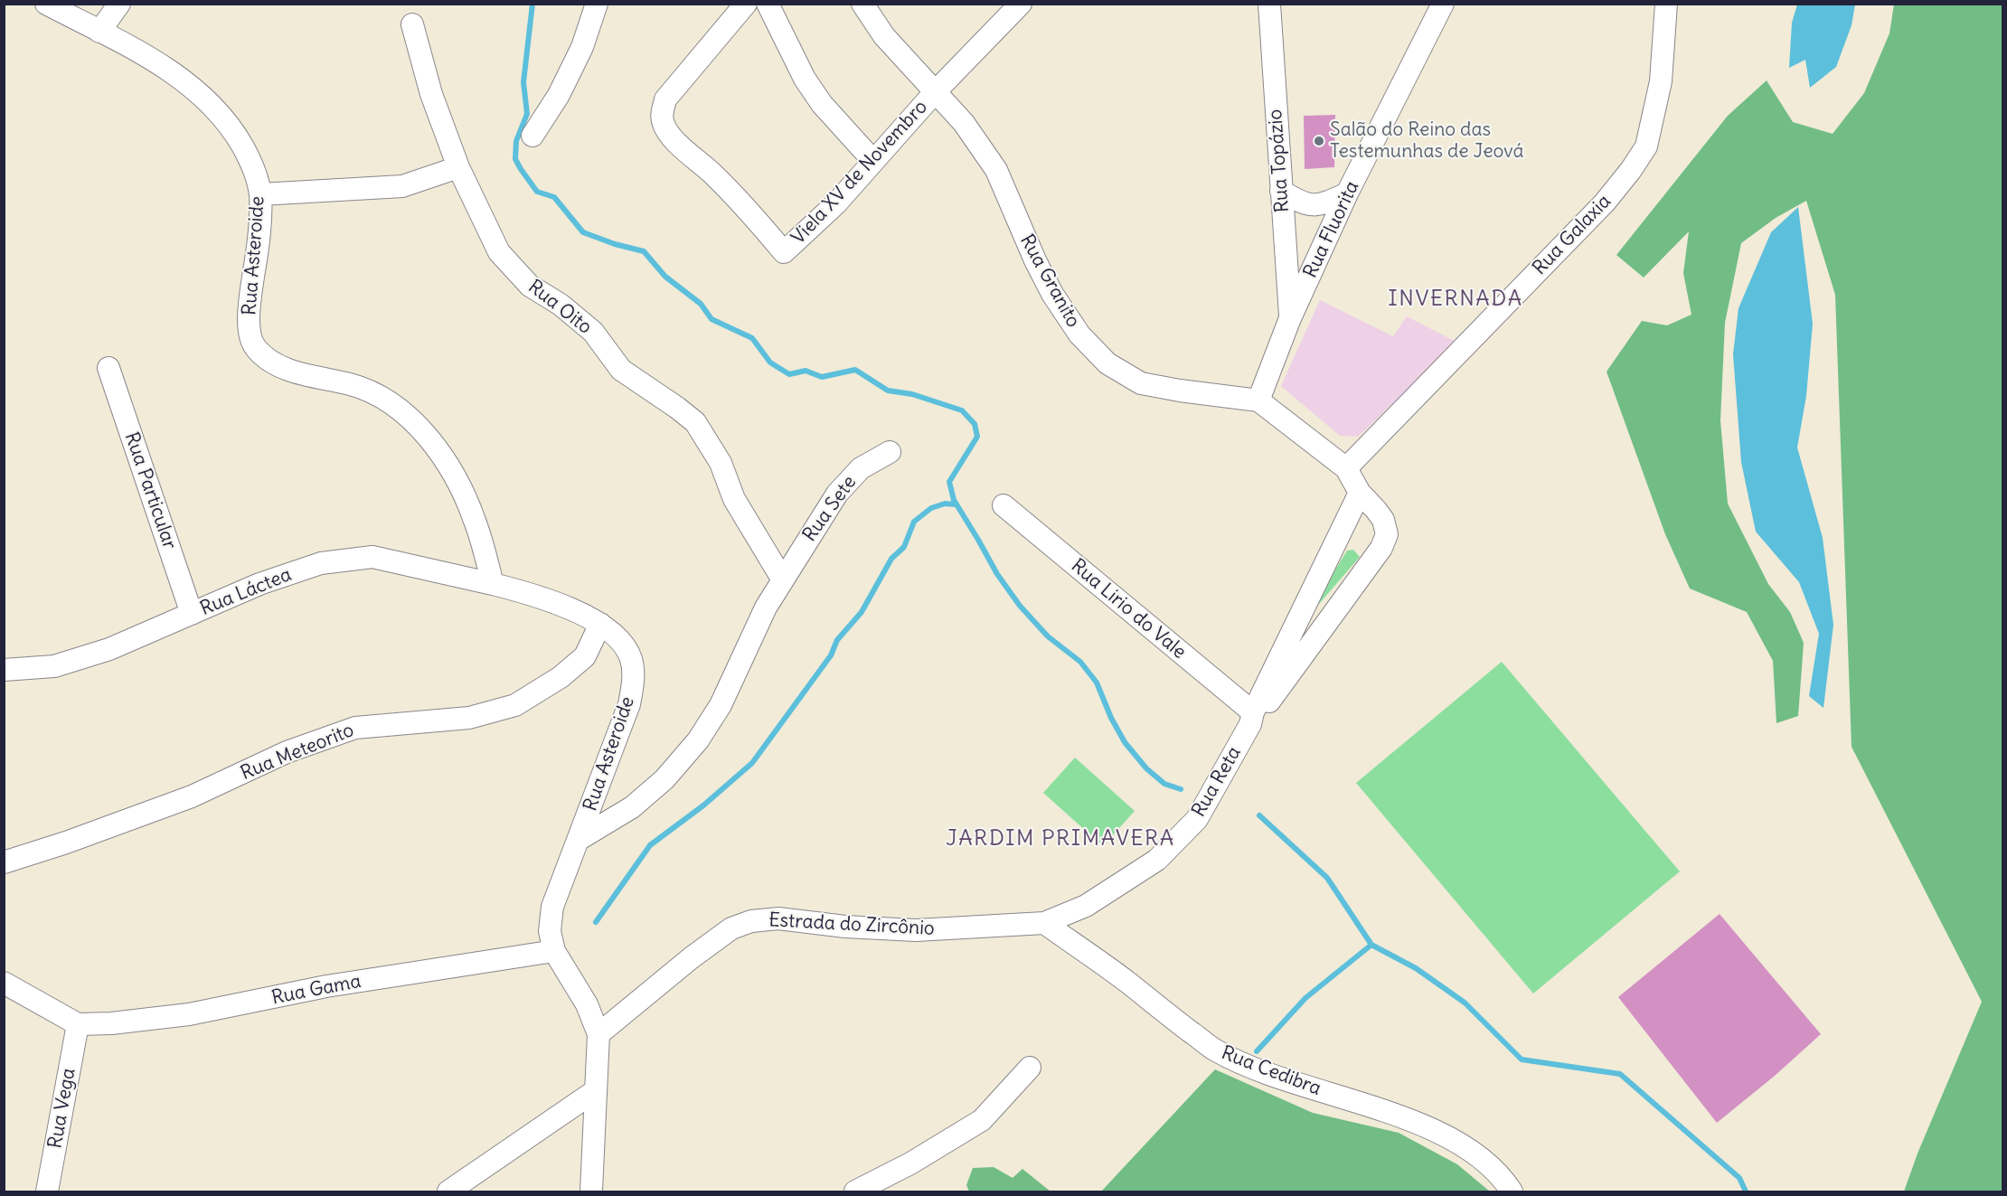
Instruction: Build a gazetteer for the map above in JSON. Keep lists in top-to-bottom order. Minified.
{"streets":{"street":["Rua Topázio","Viela XV de Novembro","Rua Fluorita","Rua Galaxia","Rua Asteroide","Rua Granito","Rua Oito","Rua Particular","Rua Sete","Rua Láctea","Rua Lirio do Vale","Rua Meteorito","Rua Reta","Estrada do Zircônio","Rua Gama","Rua Cedibra","Rua Vega"]},"crossings":[["Rua Topázio","Rua Fluorita"],["Viela XV de Novembro","Rua Granito"],["Rua Fluorita","Rua Granito"],["Rua Galaxia","Rua Reta"],["Rua Asteroide","Rua Sete"],["Rua Asteroide","Rua Láctea"],["Rua Asteroide","Rua Meteorito"],["Rua Asteroide","Estrada do Zircônio"],["Rua Asteroide","Rua Gama"],["Rua Oito","Rua Sete"],["Rua Particular","Rua Láctea"],["Rua Lirio do Vale","Rua Reta"],["Rua Reta","Estrada do Zircônio"],["Rua Reta","Rua Cedibra"],["Estrada do Zircônio","Rua Cedibra"],["Rua Gama","Rua Vega"]],"districts":["INVERNADA","JARDIM PRIMAVERA"],"places":["Salão do Reino das Testemunhas de Jeová"]}
